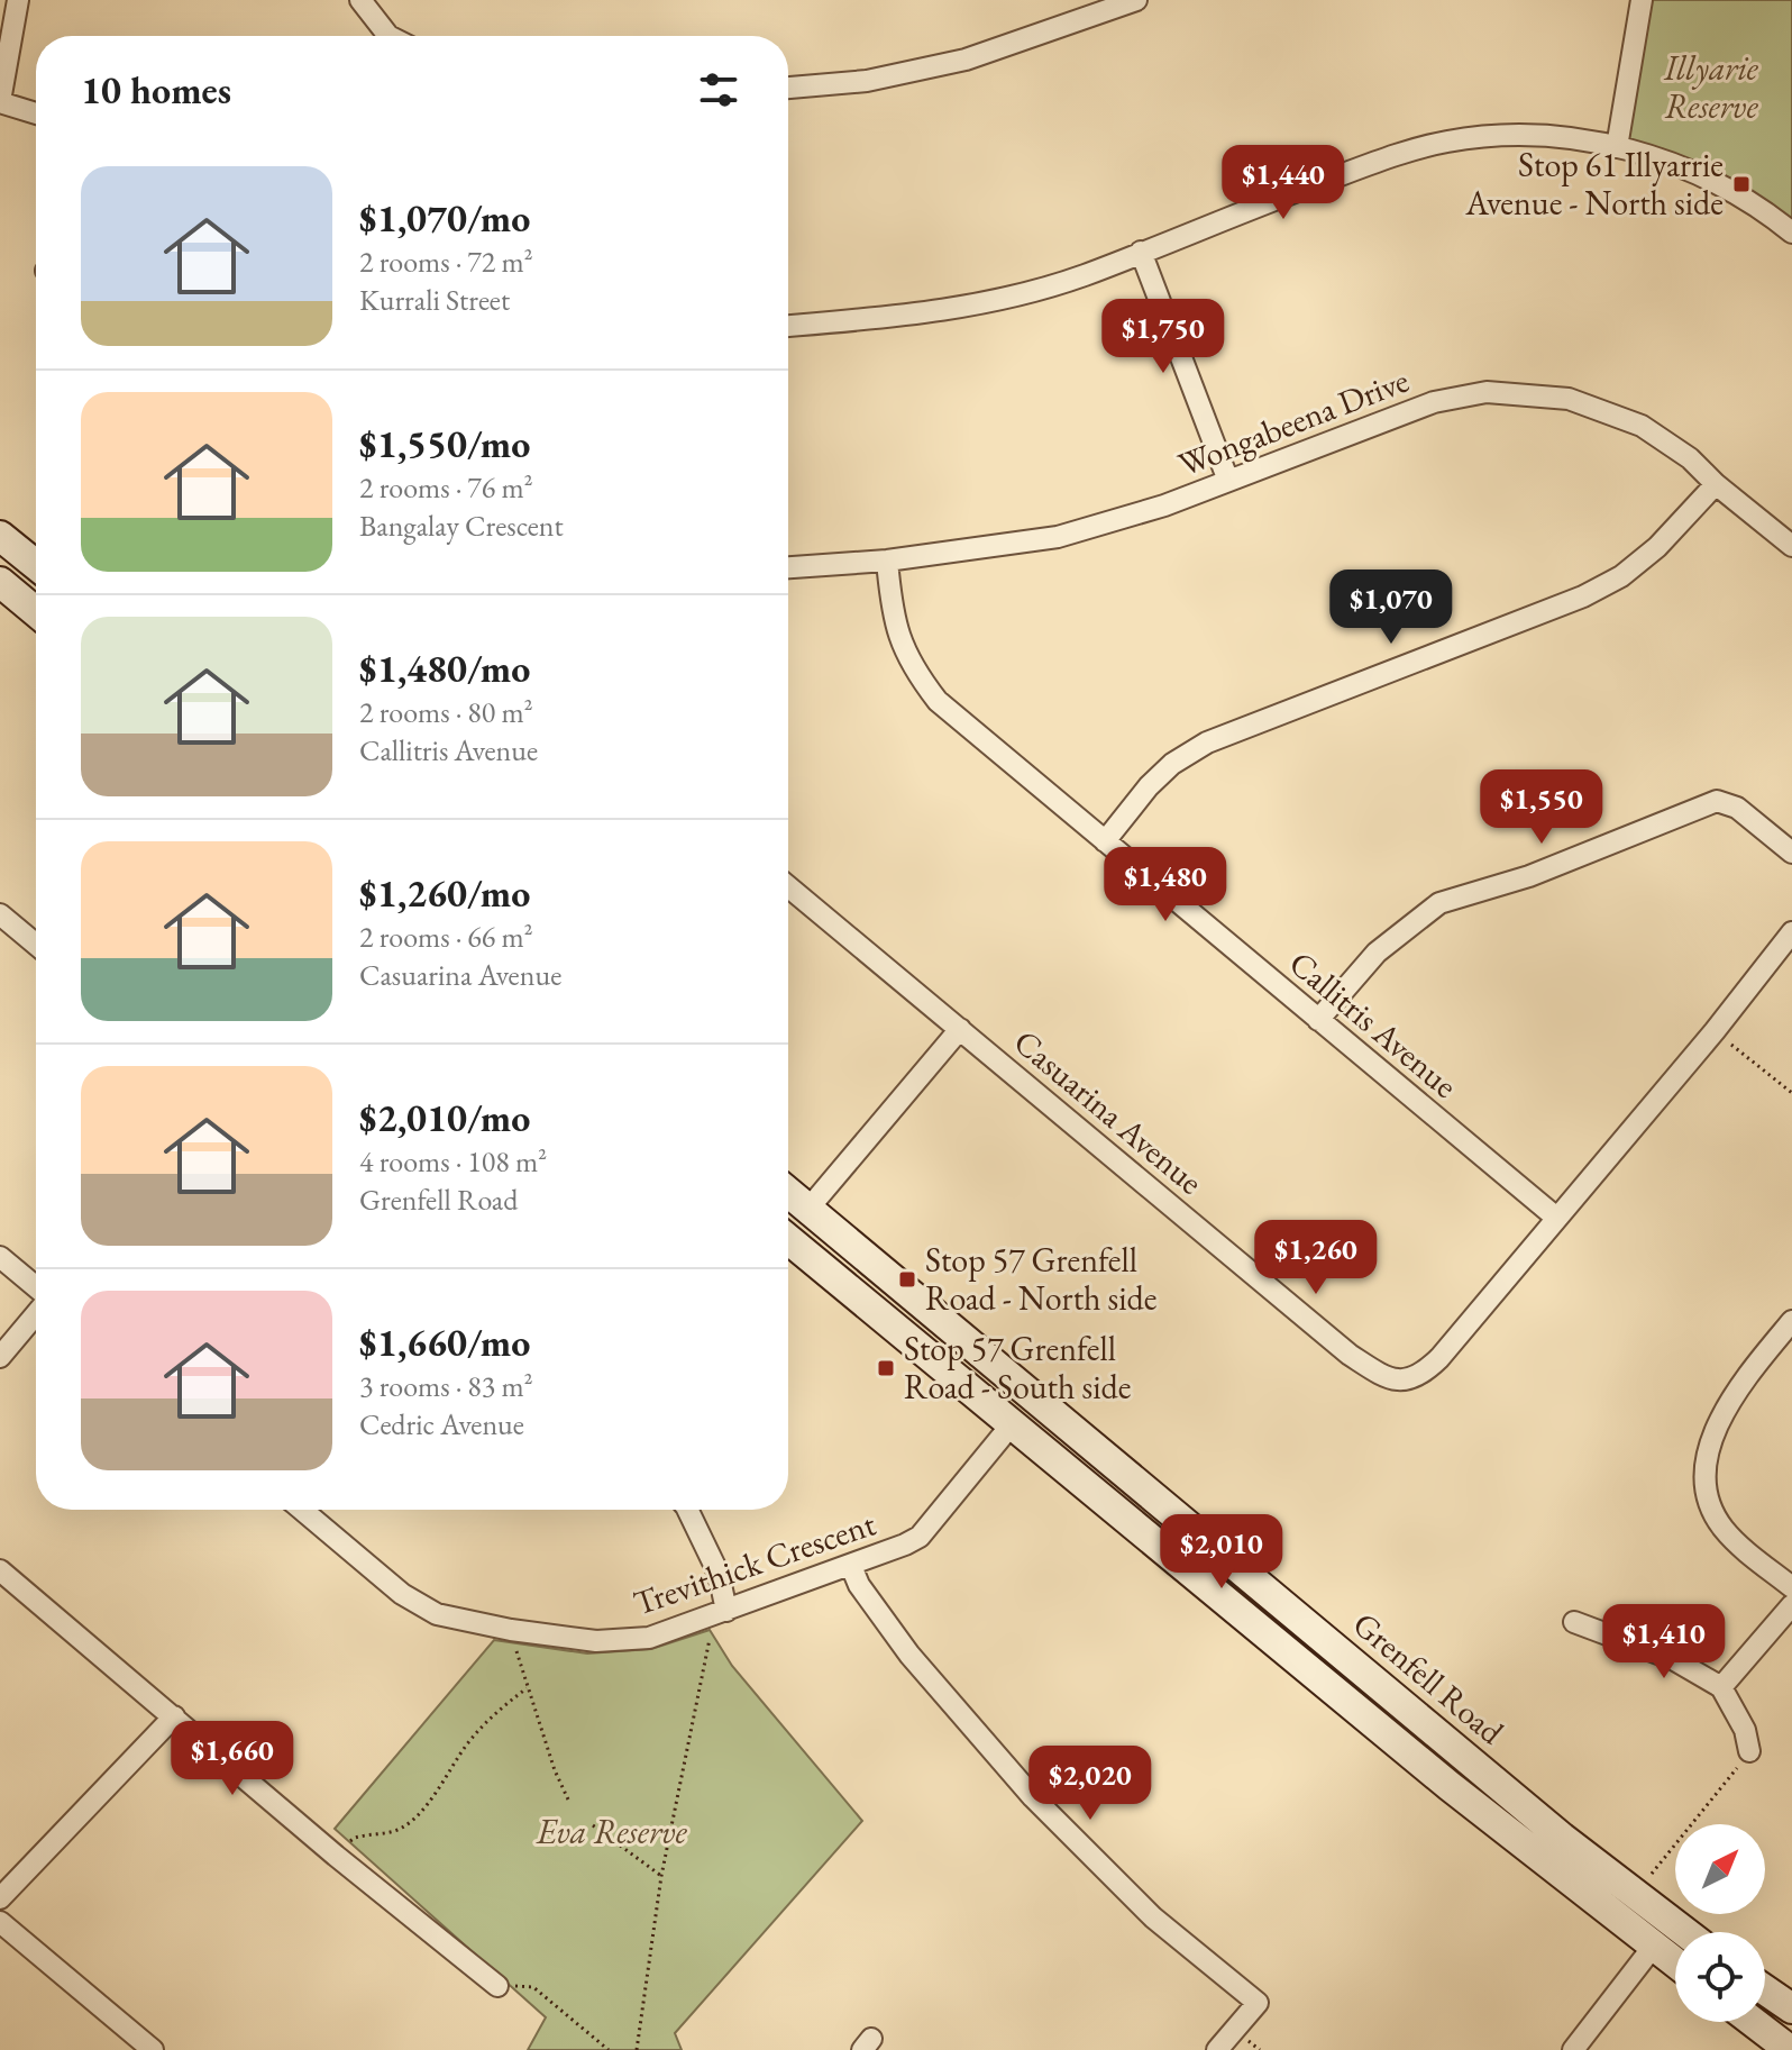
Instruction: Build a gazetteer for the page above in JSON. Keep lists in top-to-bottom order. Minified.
{"streets":{"main road":["Grenfell Road"],"street":["Wongabeena Drive","Callitris Avenue","Casuarina Avenue","Trevithick Crescent"]},"crossings":[["Wongabeena Drive","Callitris Avenue"],["Callitris Avenue","Casuarina Avenue"],["Trevithick Crescent","Grenfell Road"]],"parks":["Illyarie Reserve","Eva Reserve"],"places":{"transit":["Stop 61 Illyarrie Avenue - North side","Stop 57 Grenfell Road - North side","Stop 57 Grenfell Road - South side"]},"north":"top right","page":{"heading":"10 homes","list":[{"name":"$1,070/mo","note":"2 rooms · 72 m² · Kurrali Street"},{"name":"$1,550/mo","note":"2 rooms · 76 m² · Bangalay Crescent"},{"name":"$1,480/mo","note":"2 rooms · 80 m² · Callitris Avenue"},{"name":"$1,260/mo","note":"2 rooms · 66 m² · Casuarina Avenue"},{"name":"$2,010/mo","note":"4 rooms · 108 m² · Grenfell Road"},{"name":"$1,660/mo","note":"3 rooms · 83 m² · Cedric Avenue"}],"price":["$1,440","$1,750","$1,070","$1,550","$1,480","$1,260","$2,010","$1,410","$1,660","$2,020"]}}
